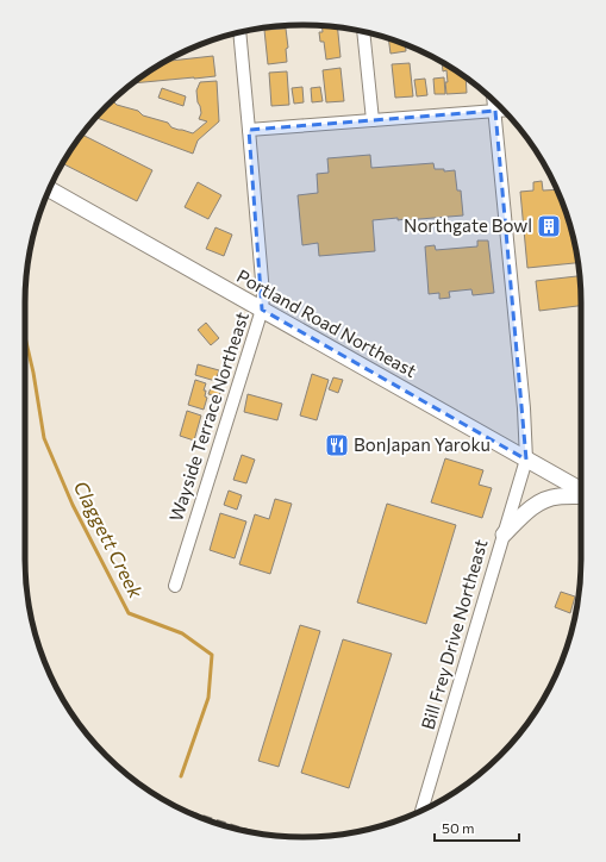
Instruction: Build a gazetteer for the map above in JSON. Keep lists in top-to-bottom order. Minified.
{"streets":{"main road":["Portland Road Northeast"],"street":["Wayside Terrace Northeast","Bill Frey Drive Northeast"]},"crossings":[["Portland Road Northeast","Wayside Terrace Northeast"],["Portland Road Northeast","Bill Frey Drive Northeast"]],"water":["Claggett Creek"],"places":{"building":["Northgate Bowl"],"restaurant":["BonJapan Yaroku"]},"scale_bar":"50 m"}
